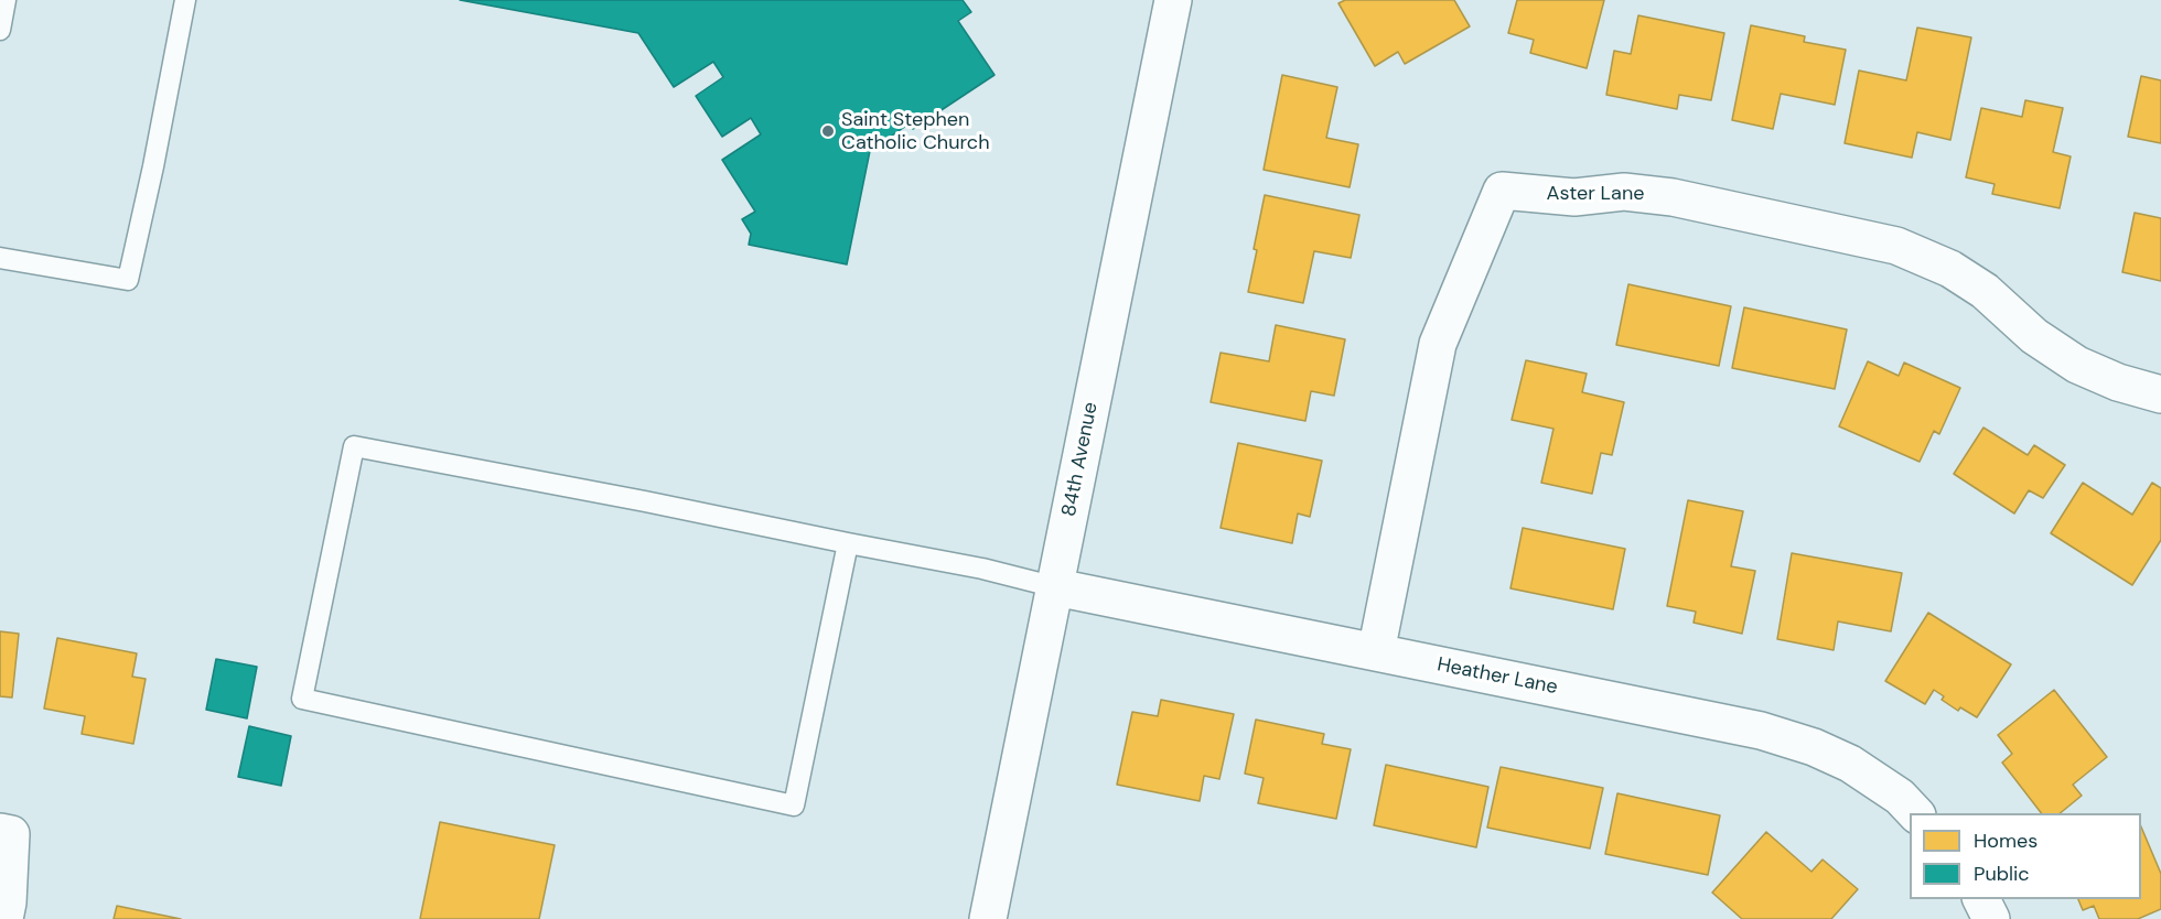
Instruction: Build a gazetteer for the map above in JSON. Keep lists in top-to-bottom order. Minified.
{"streets":{"street":["Aster Lane","84th Avenue","Heather Lane"]},"crossings":[["Aster Lane","Heather Lane"],["84th Avenue","Heather Lane"]],"places":["Saint Stephen Catholic Church"],"legend":["Homes","Public"]}
